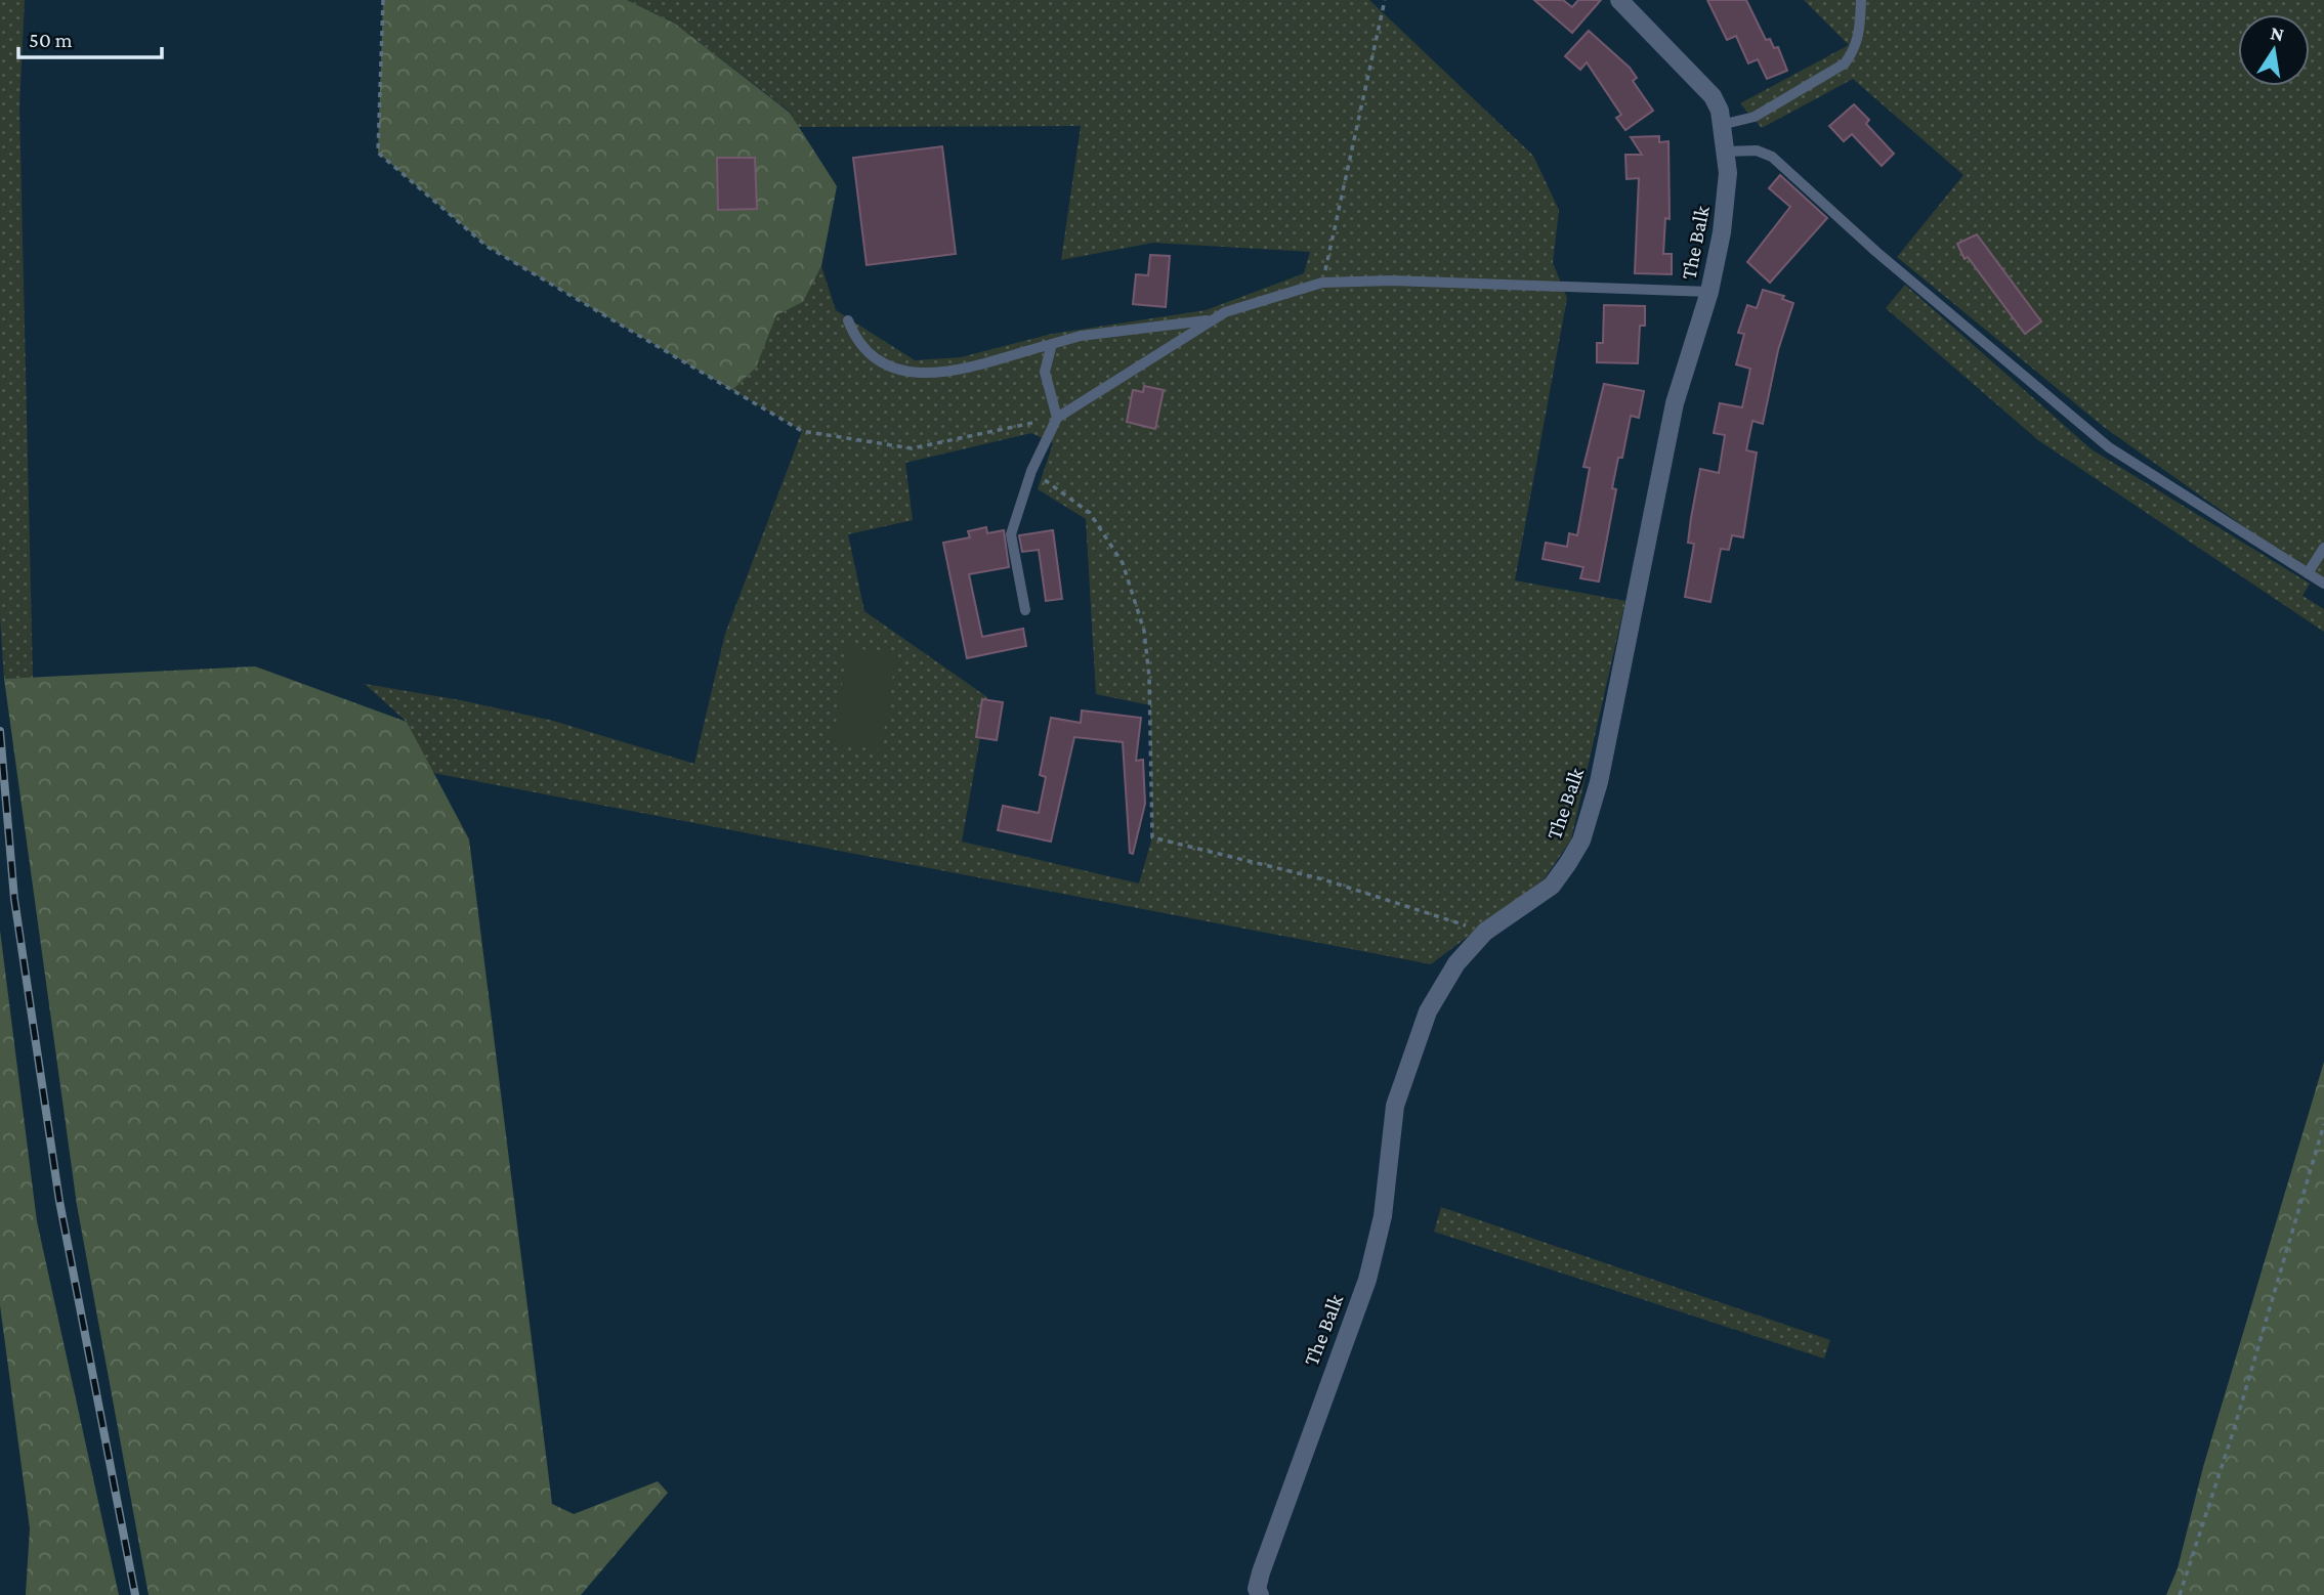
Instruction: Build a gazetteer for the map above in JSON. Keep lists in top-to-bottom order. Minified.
{"streets":{"street":["The Balk"]},"scale_bar":"50 m","north":"top"}
